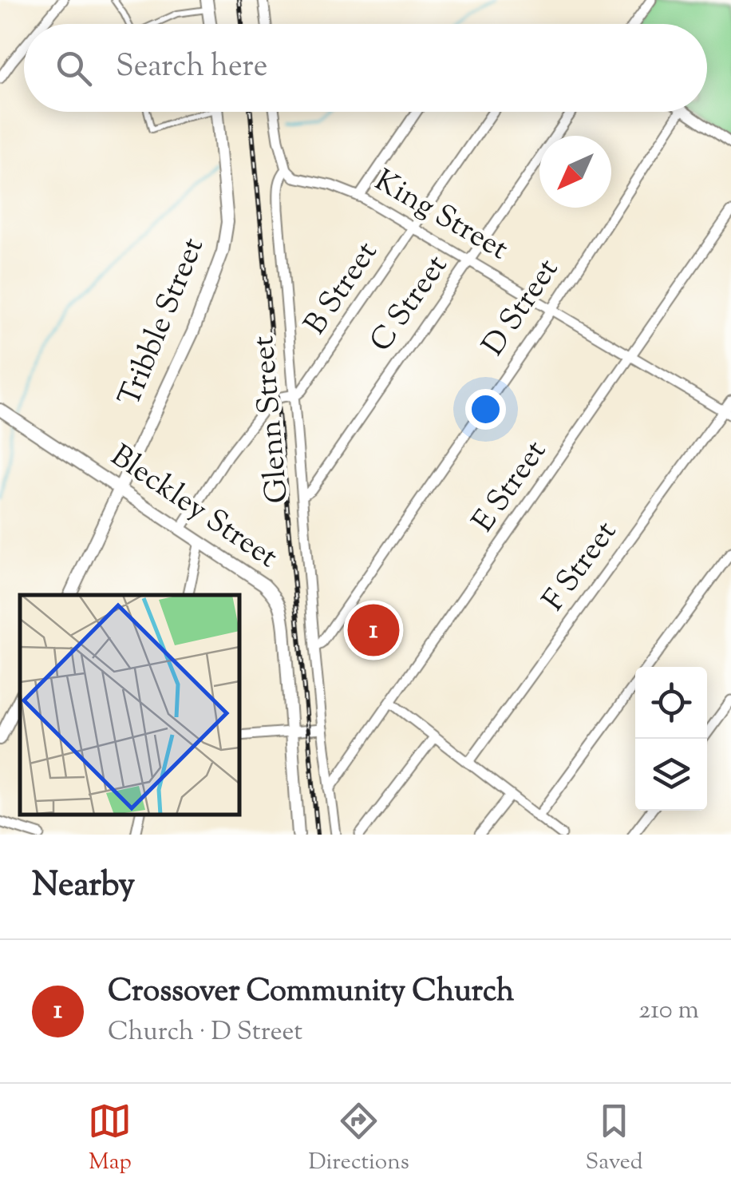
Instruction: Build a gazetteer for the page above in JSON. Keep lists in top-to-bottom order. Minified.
{"streets":{"street":["King Street","B Street","C Street","D Street","Tribble Street","Glenn Street","E Street","Bleckley Street","F Street"]},"crossings":[["King Street","B Street"],["King Street","C Street"],["King Street","D Street"],["King Street","Glenn Street"],["King Street","E Street"],["King Street","F Street"],["B Street","Glenn Street"],["B Street","Bleckley Street"],["C Street","Glenn Street"],["D Street","Glenn Street"],["Tribble Street","Bleckley Street"],["Glenn Street","E Street"]],"north":"bottom left","page":{"search":"Search here","pins":"1","heading":"Nearby","list":[{"mark":"1","name":"Crossover Community Church","note":"Church · D Street","value":"210 m"}],"nav":["Map","Directions","Saved"]}}
